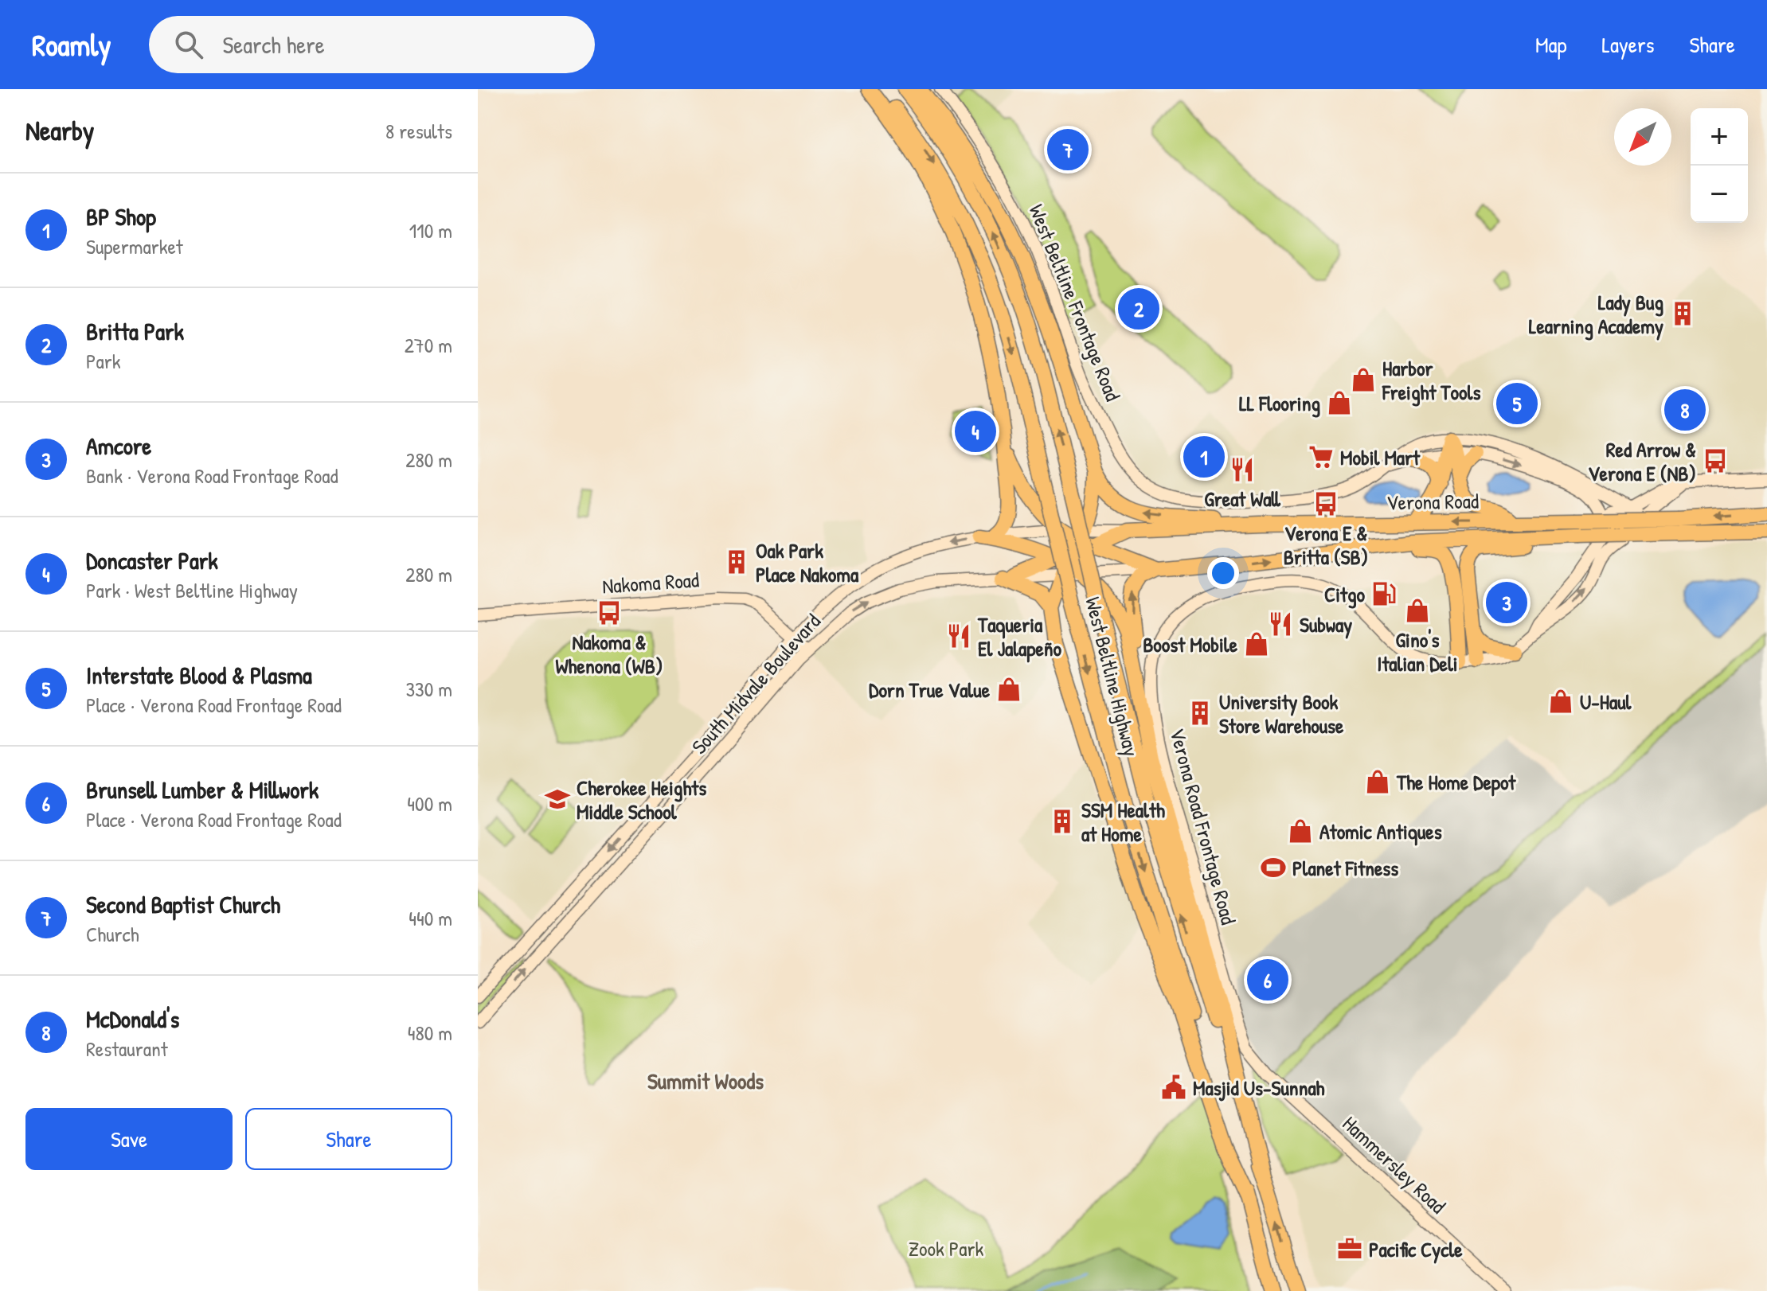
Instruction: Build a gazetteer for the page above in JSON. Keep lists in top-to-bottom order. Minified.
{"streets":{"highway":["Verona Road","West Beltline Highway"],"street":["West Beltline Frontage Road","Nakoma Road","South Midvale Boulevard","Verona Road Frontage Road","Hammersley Road"]},"crossings":[["Nakoma Road","South Midvale Boulevard"],["Verona Road Frontage Road","Hammersley Road"]],"districts":["Summit Woods"],"parks":["Zook Park"],"places":{"building":["Lady Bug Learning Academy","Oak Park Place Nakoma","University Book Store Warehouse","SSM Health at Home"],"shop":["Harbor Freight Tools","LL Flooring","Gino's Italian Deli","Boost Mobile","Dorn True Value","U-Haul","The Home Depot","Atomic Antiques"],"supermarket":["Mobil Mart"],"bus stop":["Red Arrow & Verona E (NB)","Verona E & Britta (SB)","Nakoma & Whenona (WB)"],"restaurant":["Great Wall","Subway","Taqueria El Jalapeño"],"fuel station":["Citgo"],"school or university":["Cherokee Heights Middle School"],"sports":["Planet Fitness"],"public building":["Masjid Us-Sunnah"],"office":["Pacific Cycle"]},"north":"bottom left","page":{"header":"Roamly","search":"Search here","nav":["Map","Layers","Share"],"heading":["Nearby","8 results"],"map_buttons":["+","−"],"pins":["7","2","5","8","4","1","3","6"],"list":[{"mark":"1","name":"BP Shop","note":"Supermarket","value":"110 m"},{"mark":"2","name":"Britta Park","note":"Park","value":"270 m"},{"mark":"3","name":"Amcore","note":"Bank · Verona Road Frontage Road","value":"280 m"},{"mark":"4","name":"Doncaster Park","note":"Park · West Beltline Highway","value":"280 m"},{"mark":"5","name":"Interstate Blood & Plasma","note":"Place · Verona Road Frontage Road","value":"330 m"},{"mark":"6","name":"Brunsell Lumber & Millwork","note":"Place · Verona Road Frontage Road","value":"400 m"},{"mark":"7","name":"Second Baptist Church","note":"Church","value":"440 m"},{"mark":"8","name":"McDonald's","note":"Restaurant","value":"480 m"}],"buttons":["Save","Share"]}}
